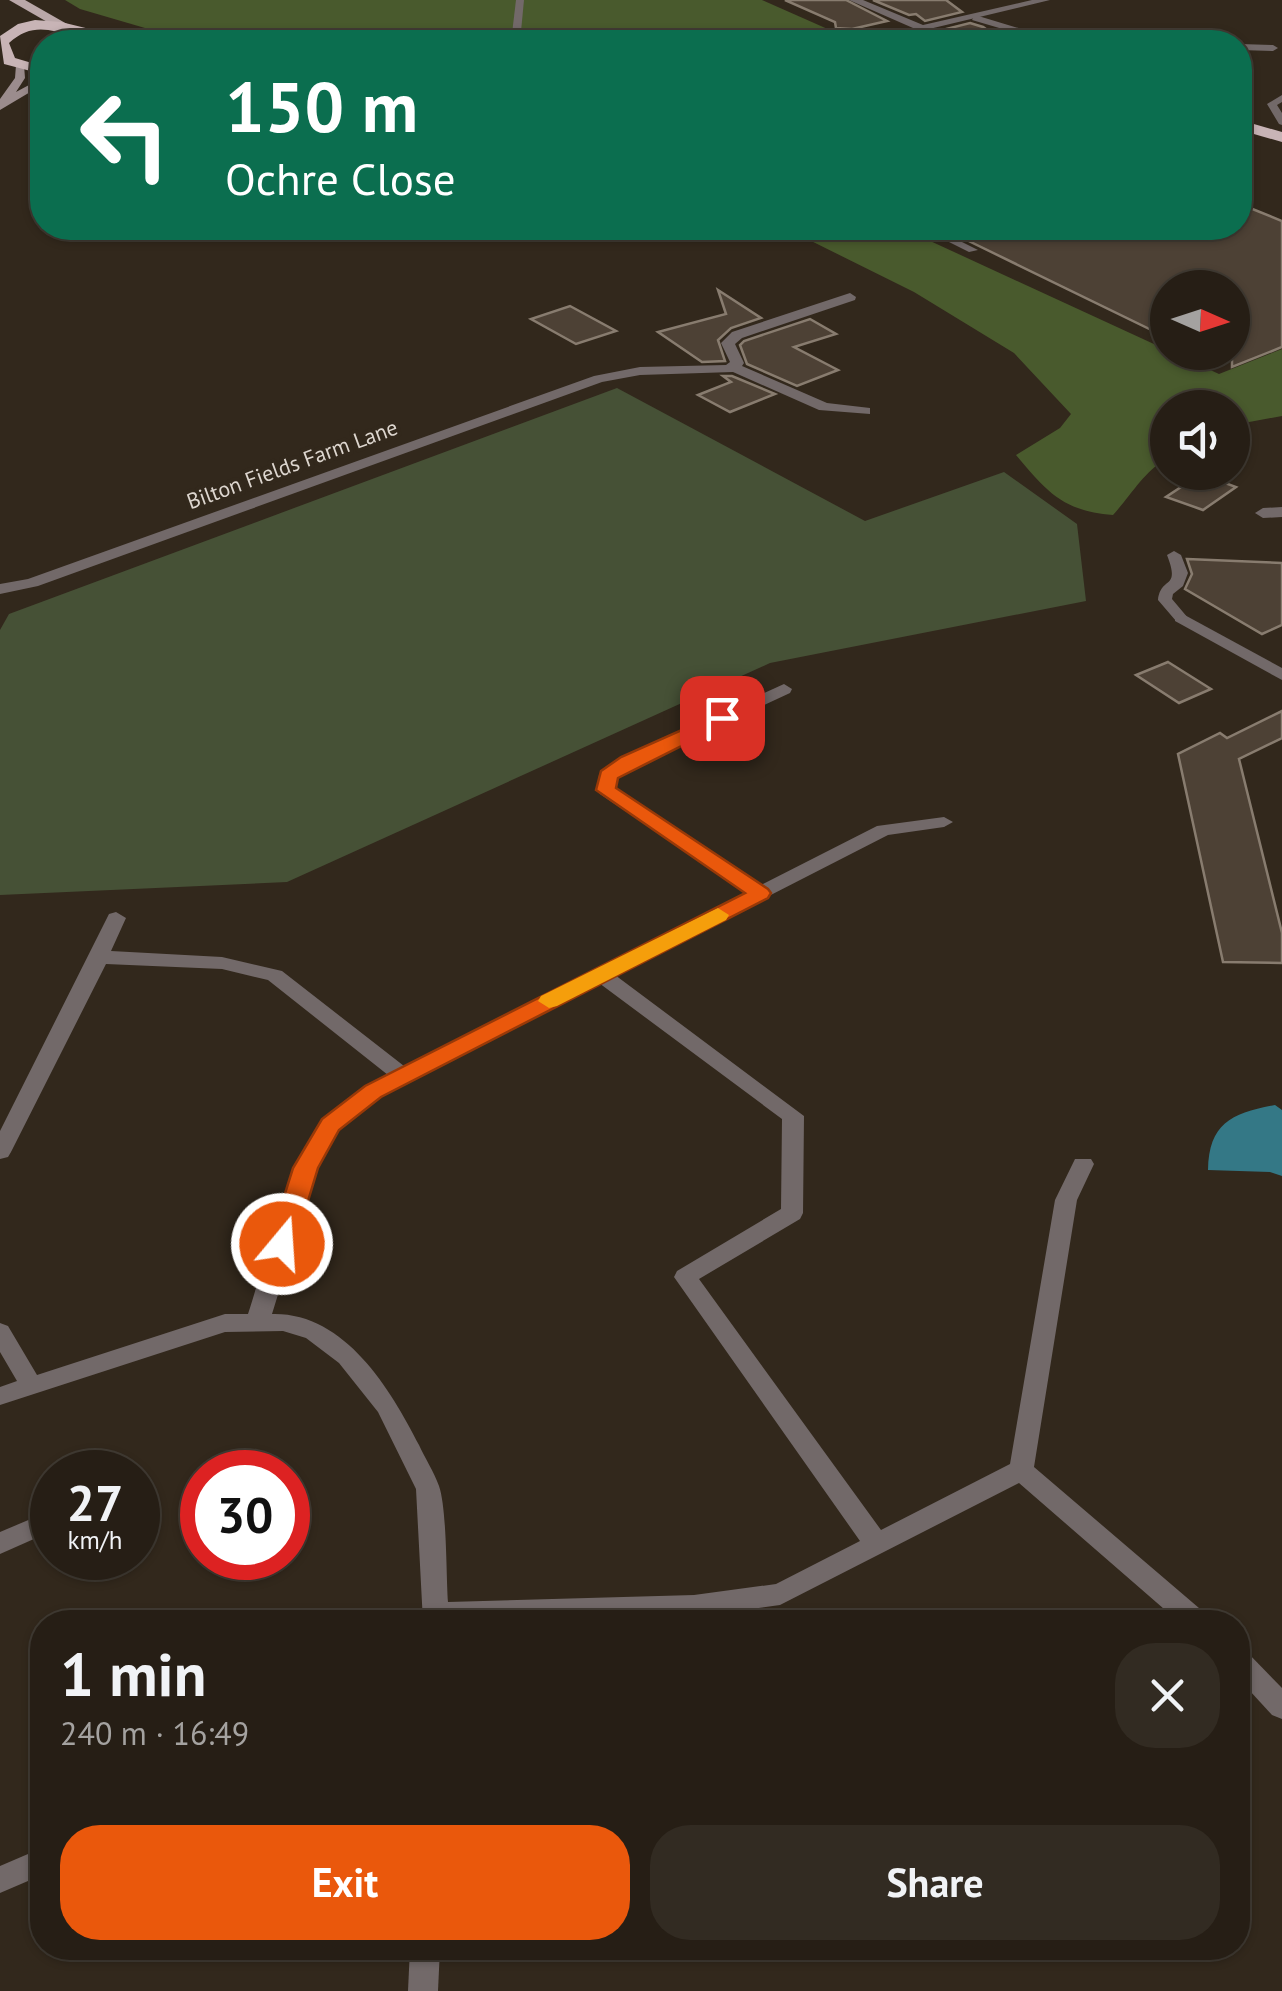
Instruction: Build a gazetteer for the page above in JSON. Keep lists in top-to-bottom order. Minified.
{"streets":{"street":["Bilton Fields Farm Lane"]},"north":"right","page":{"turn":["150 m","Ochre Close"],"speed":"27 km/h","limit":"30","heading":["1 min","240 m · 16:49"],"buttons":["Exit","Share"]}}
